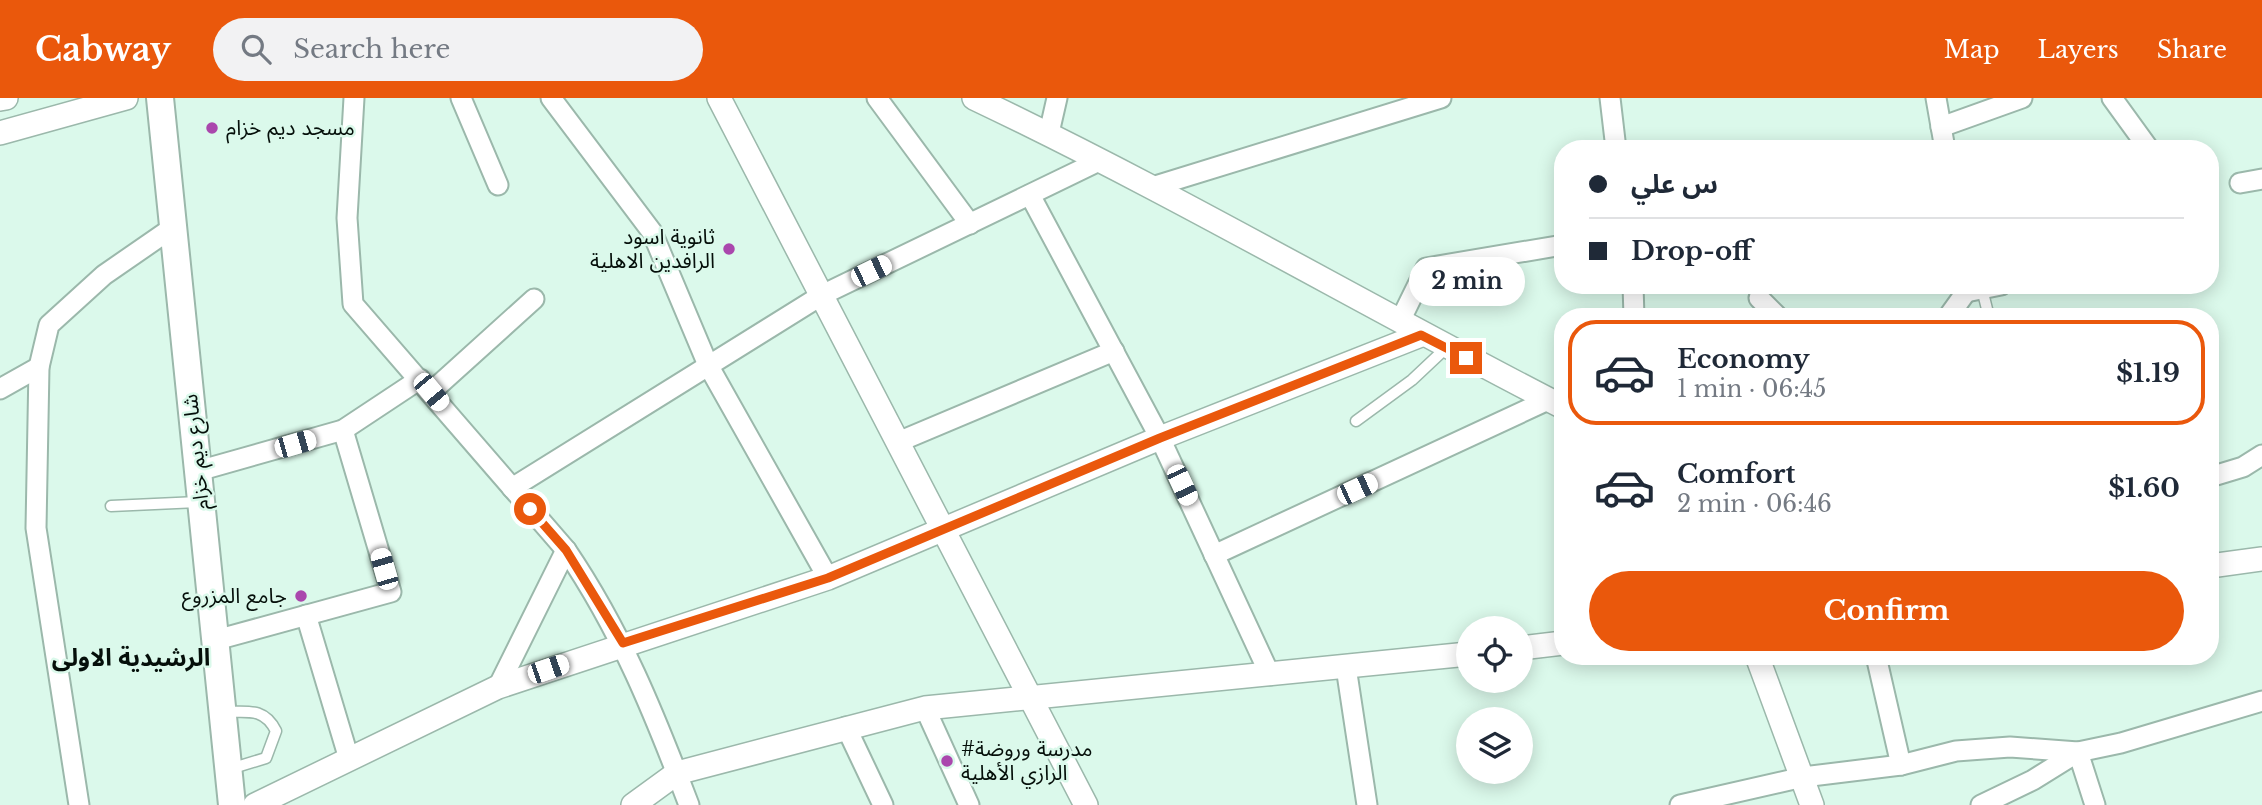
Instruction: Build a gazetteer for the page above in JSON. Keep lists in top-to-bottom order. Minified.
{"streets":{"main road":["شارع ديم خزام"]},"districts":["الرشيدية الاولى"],"places":["مسجد ديم خزام","ثانوية اسود الرافدين الاهلية","جامع المزروع","#مدرسة وروضة الرازي الأهلية"],"page":{"header":"Cabway","search":"Search here","nav":["Map","Layers","Share"],"banner":["س علي","Drop-off"],"bubble":"2 min","list":[{"name":"Economy","note":"1 min · 06:45","value":"$1.19"},{"name":"Comfort","note":"2 min · 06:46","value":"$1.60"}],"buttons":"Confirm"}}
